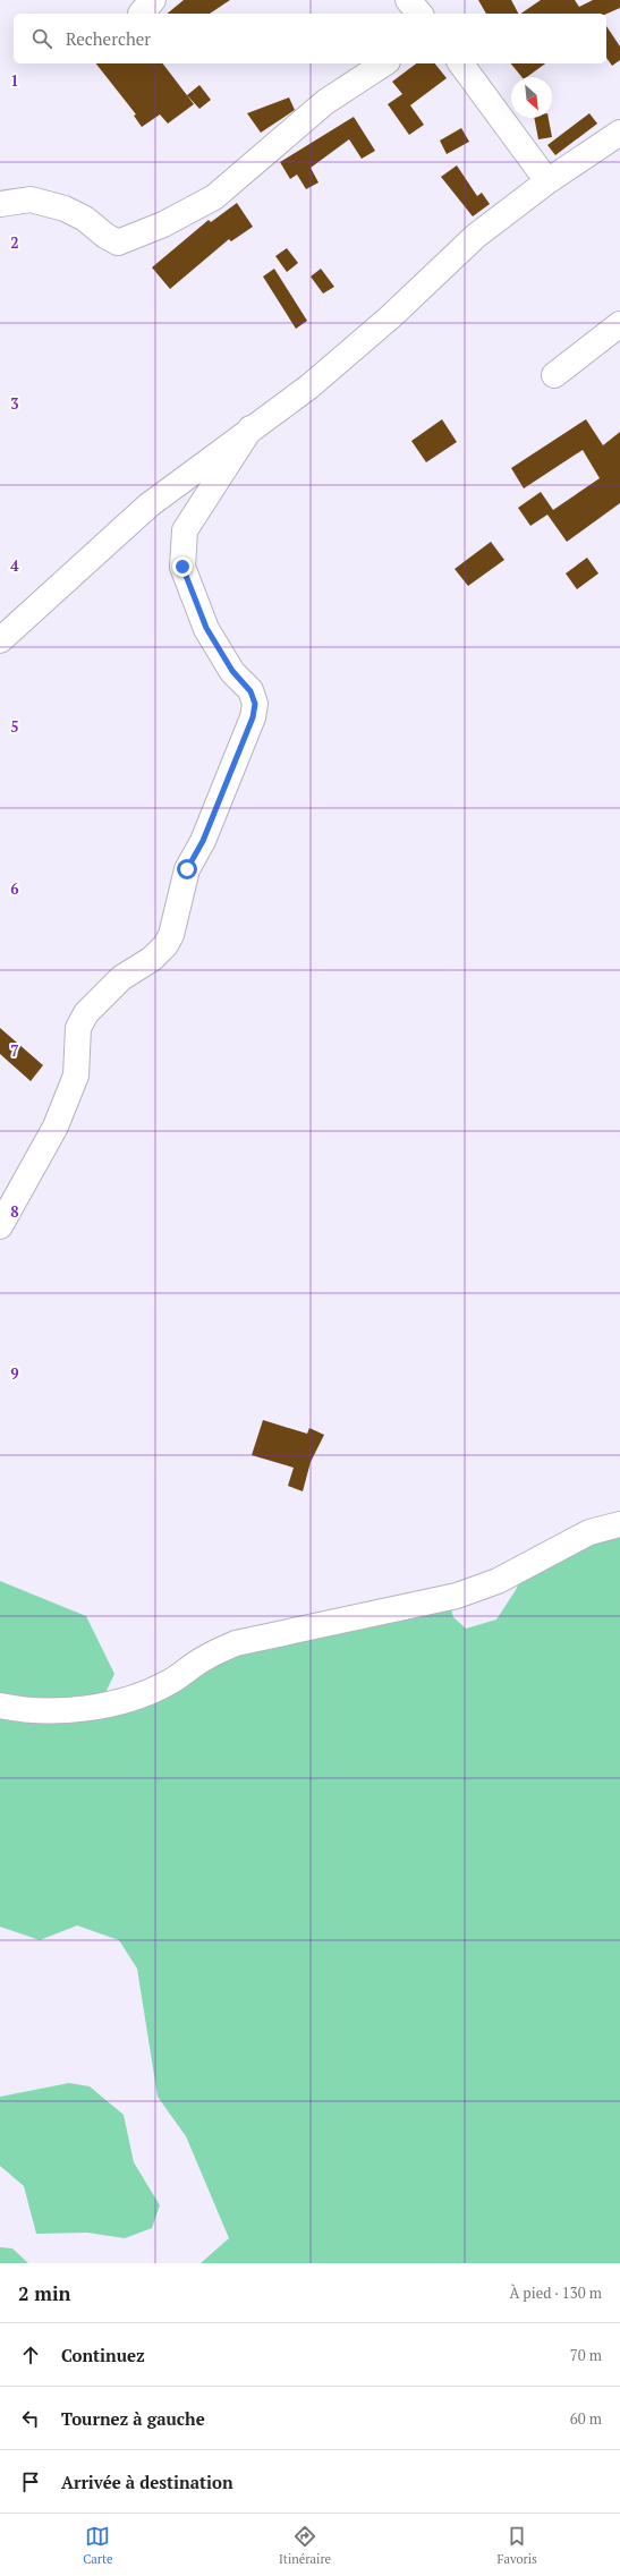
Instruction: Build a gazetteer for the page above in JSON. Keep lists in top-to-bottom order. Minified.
{"north":"bottom right","page":{"search":"Rechercher","heading":["2 min","À pied · 130 m"],"list":[["Continuez","70 m"],["Tournez à gauche","60 m"],"Arrivée à destination"],"nav":["Carte","Itinéraire","Favoris"]},"grid":{"rows":["1","2","3","4","5","6","7","8","9"]}}
